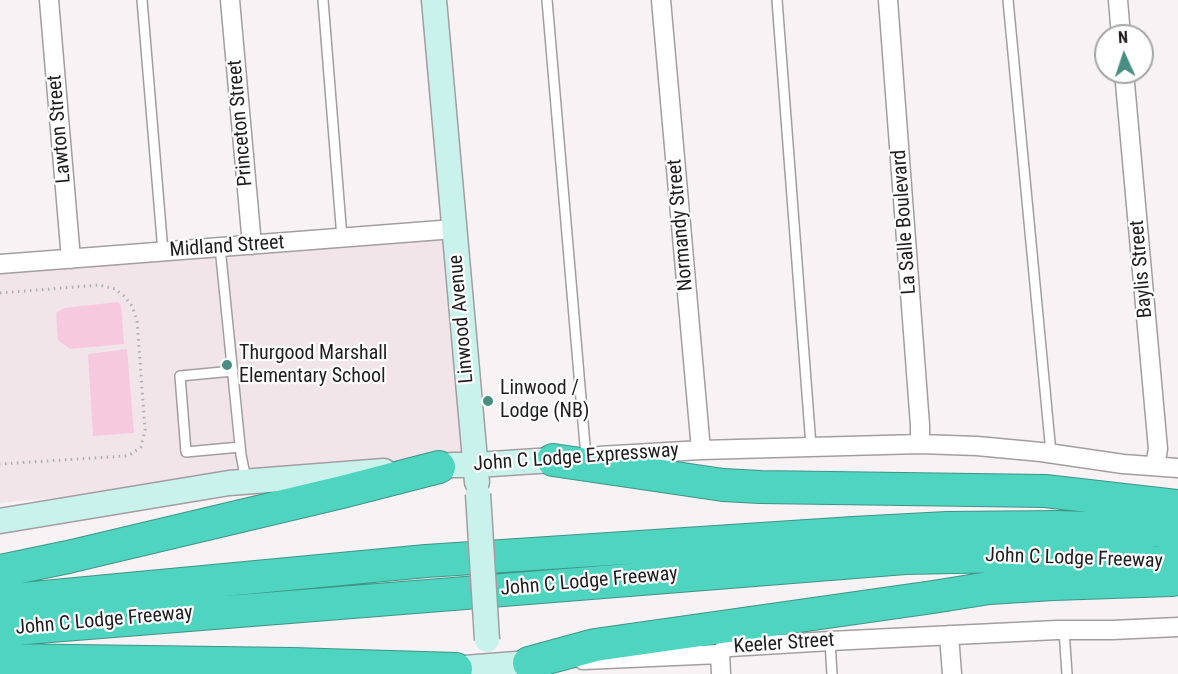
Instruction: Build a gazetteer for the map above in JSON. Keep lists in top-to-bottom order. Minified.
{"streets":{"highway":["John C Lodge Freeway"],"main road":["Linwood Avenue","John C Lodge Expressway","Keeler Street"],"street":["Princeton Street","Lawton Street","La Salle Boulevard","Normandy Street","Midland Street","Baylis Street"]},"crossings":[["Princeton Street","Midland Street"],["Lawton Street","Midland Street"],["La Salle Boulevard","John C Lodge Expressway"],["Normandy Street","John C Lodge Expressway"],["Midland Street","Linwood Avenue"],["Baylis Street","John C Lodge Expressway"],["Linwood Avenue","John C Lodge Expressway"],["Linwood Avenue","Keeler Street"]],"places":["Thurgood Marshall Elementary School","Linwood / Lodge (NB)"],"north":"top"}
